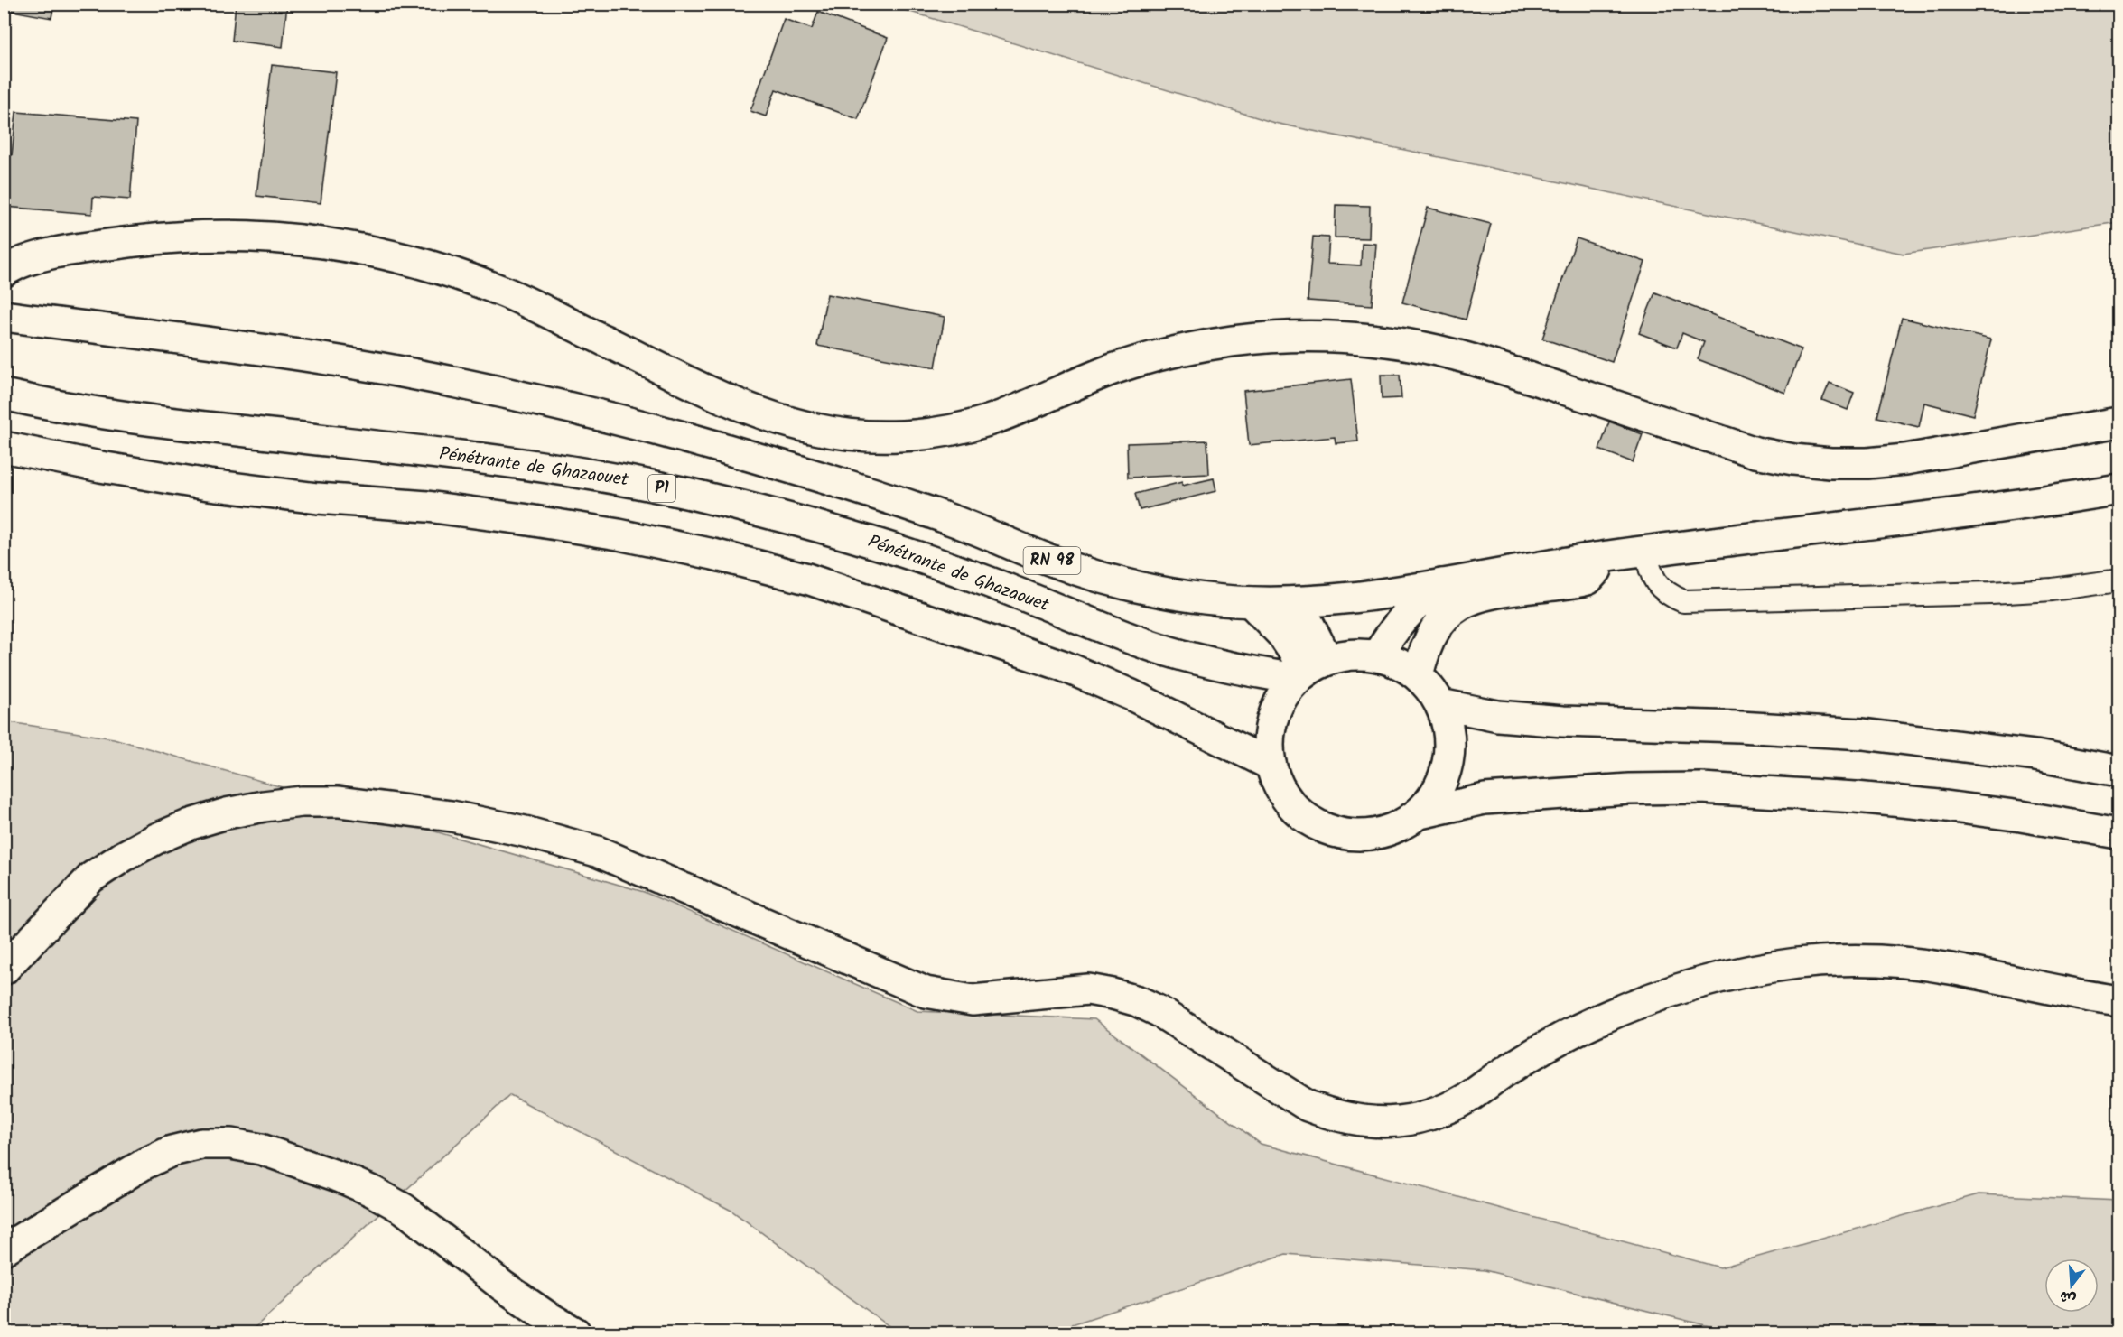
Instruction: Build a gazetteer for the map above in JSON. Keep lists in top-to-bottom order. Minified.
{"streets":{"main road":["Pénétrante de Ghazaouet","P1","RN 98"]},"north":"bottom"}
